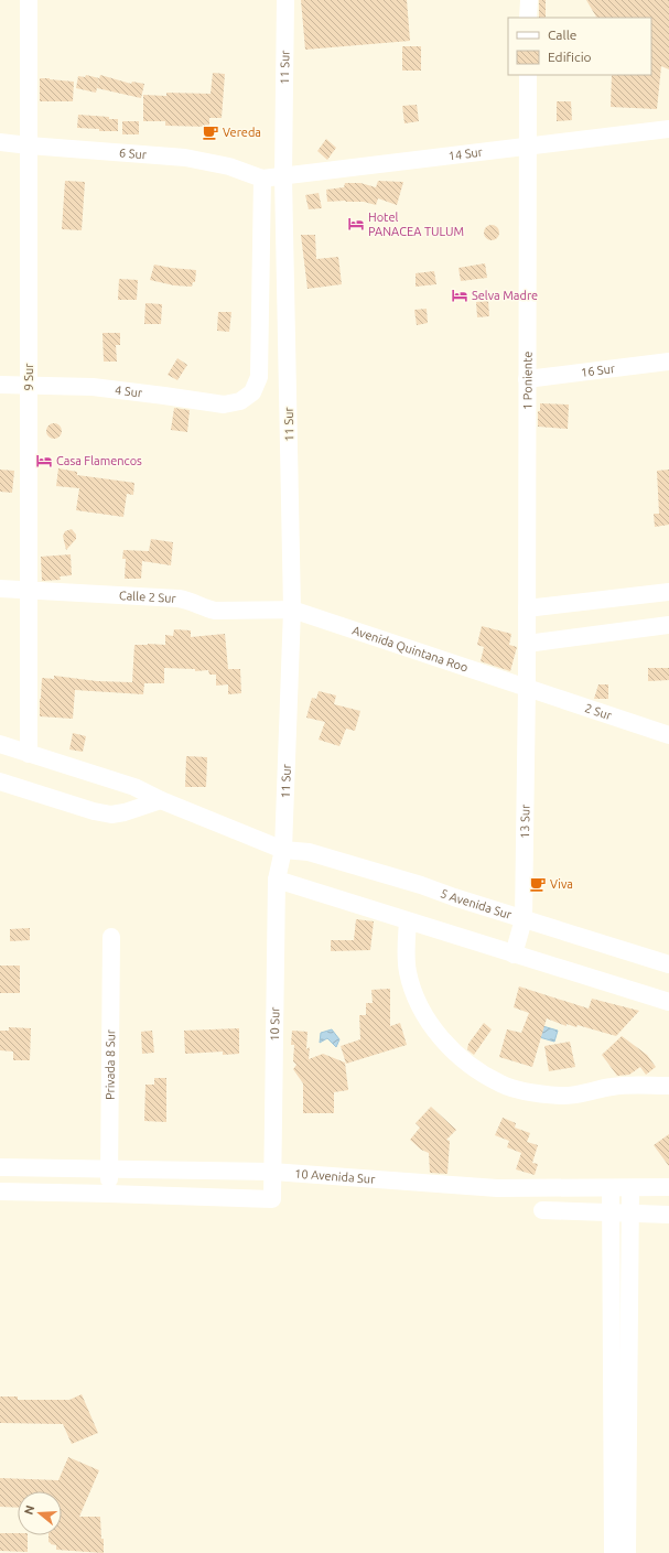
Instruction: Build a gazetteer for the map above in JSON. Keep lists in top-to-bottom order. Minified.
{"streets":{"street":["11 Sur","6 Sur","14 Sur","16 Sur","9 Sur","1 Poniente","4 Sur","Calle 2 Sur","Avenida Quintana Roo","2 Sur","13 Sur","5 Avenida Sur","10 Sur","Privada 8 Sur","10 Avenida Sur"]},"crossings":[["11 Sur","14 Sur"],["11 Sur","Calle 2 Sur"],["11 Sur","Avenida Quintana Roo"],["11 Sur","5 Avenida Sur"],["11 Sur","10 Sur"],["6 Sur","14 Sur"],["6 Sur","9 Sur"],["6 Sur","4 Sur"],["14 Sur","1 Poniente"],["14 Sur","4 Sur"],["16 Sur","1 Poniente"],["9 Sur","4 Sur"],["9 Sur","Calle 2 Sur"],["9 Sur","5 Avenida Sur"],["1 Poniente","Avenida Quintana Roo"],["1 Poniente","2 Sur"],["1 Poniente","13 Sur"],["Calle 2 Sur","Avenida Quintana Roo"],["Avenida Quintana Roo","2 Sur"],["Avenida Quintana Roo","13 Sur"],["2 Sur","13 Sur"],["13 Sur","5 Avenida Sur"],["5 Avenida Sur","10 Sur"],["10 Sur","Privada 8 Sur"],["10 Sur","10 Avenida Sur"],["Privada 8 Sur","10 Avenida Sur"]],"places":{"cafe":["Vereda","Viva"],"hotel":["Hotel PANACEA TULUM","Selva Madre","Casa Flamencos"]},"legend":["Calle","Edificio"],"north":"left"}
